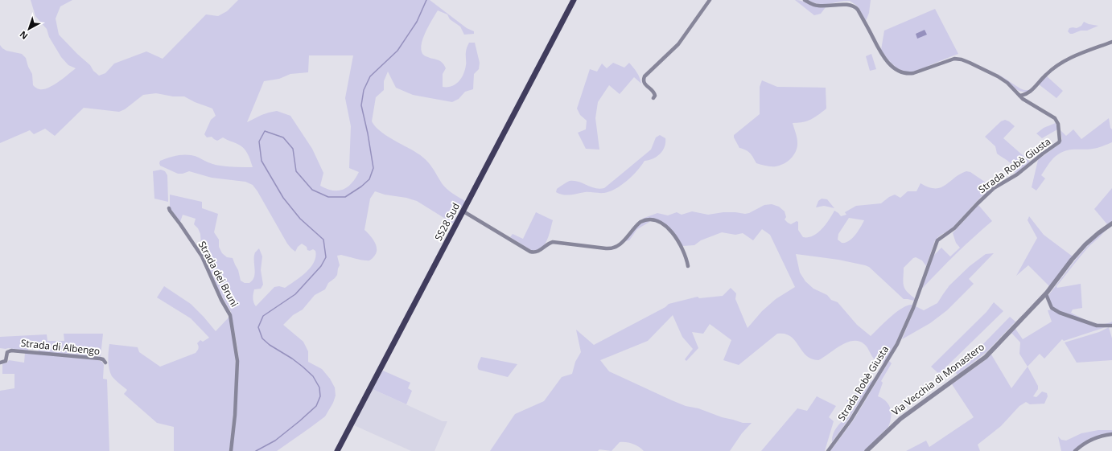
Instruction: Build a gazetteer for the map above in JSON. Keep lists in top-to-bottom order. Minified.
{"streets":{"main road":["SS28 Sud"],"street":["Strada Robè Giusta","Strada dei Bruni","Strada di Albengo","Via Vecchia di Monastero"]},"north":"bottom left"}
